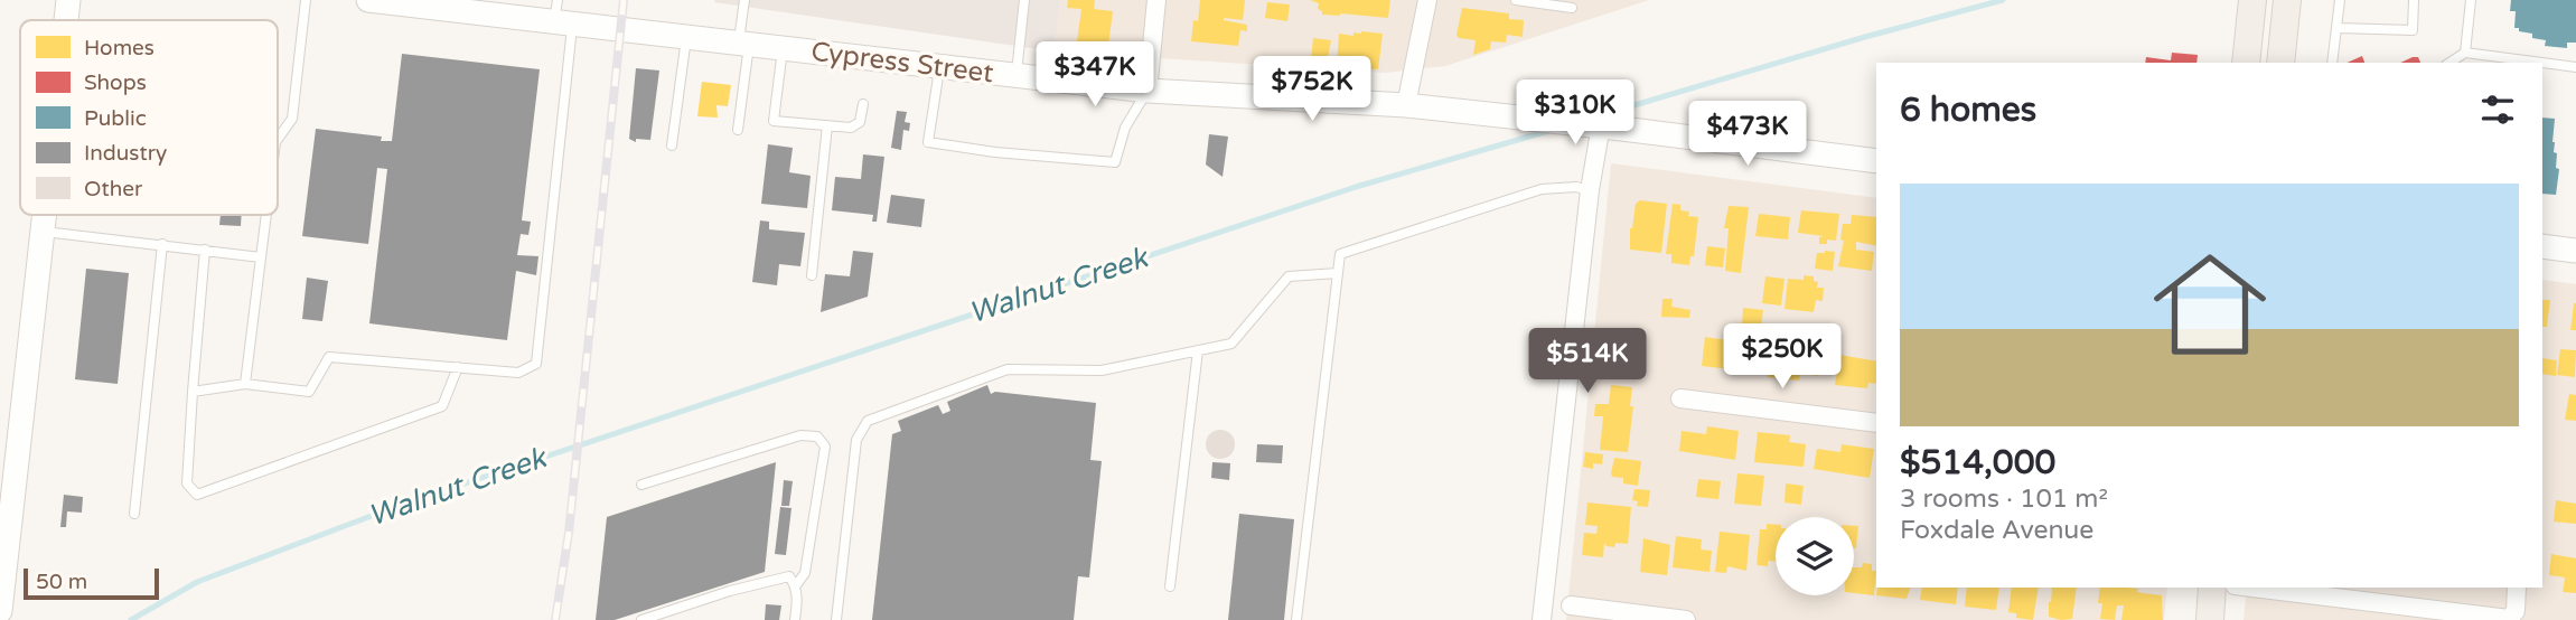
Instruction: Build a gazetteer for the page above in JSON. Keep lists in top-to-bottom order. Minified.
{"streets":{"street":["Cypress Street"]},"water":["Walnut Creek"],"legend":["Homes","Shops","Public","Industry","Other"],"scale_bar":"50 m","page":{"price":["$347K","$752K","$310K","$473K","$250K","$514K"],"heading":"6 homes","list":[{"name":"$514,000","note":"3 rooms · 101 m² · Foxdale Avenue"}],"scale":"50 m"}}
